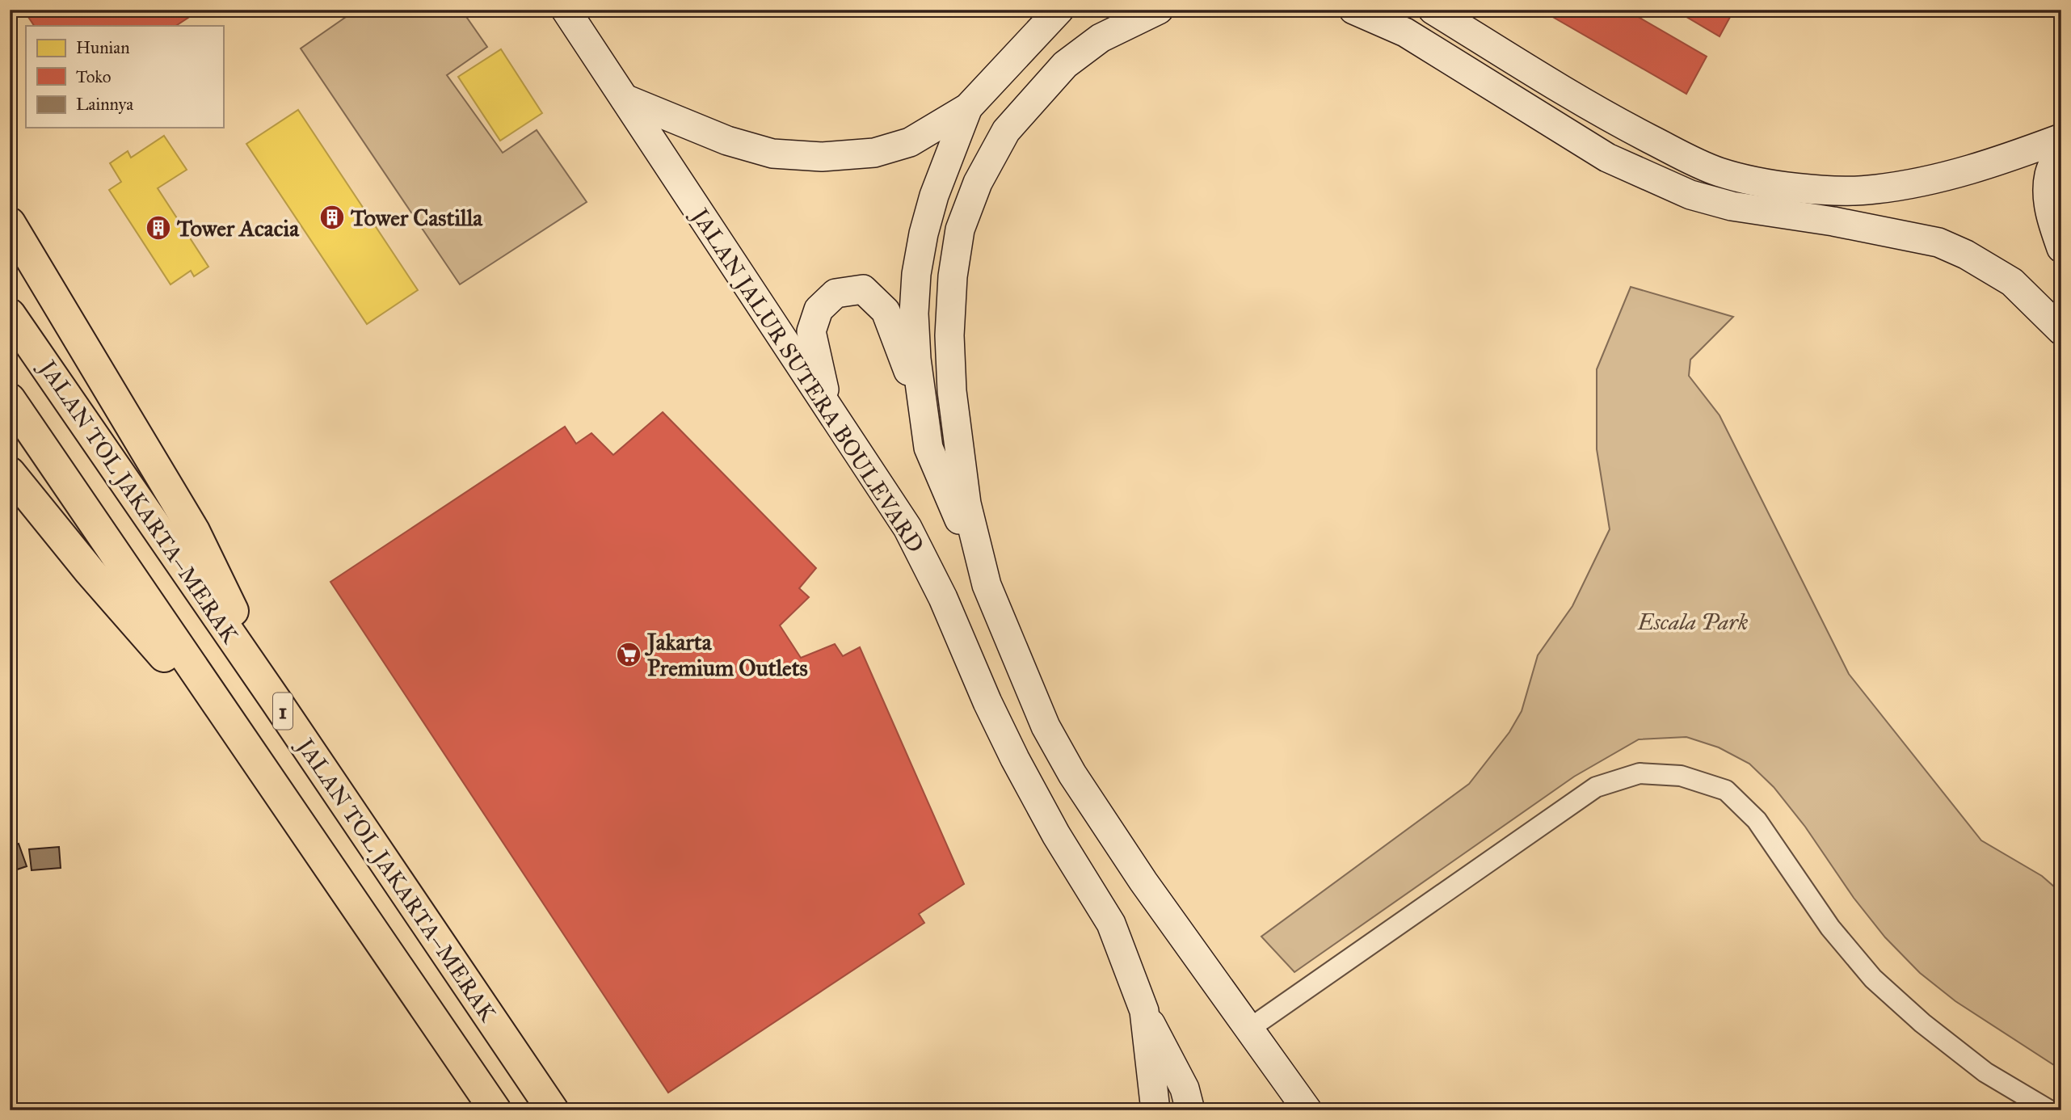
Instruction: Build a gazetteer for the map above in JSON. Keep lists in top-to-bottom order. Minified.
{"streets":{"highway":["JALAN TOL JAKARTA–MERAK","1"],"main road":["JALAN JALUR SUTERA BOULEVARD"]},"parks":["Escala Park"],"places":{"building":["Tower Castilla","Tower Acacia"],"supermarket":["Jakarta Premium Outlets"]},"legend":["Hunian","Toko","Lainnya"]}
